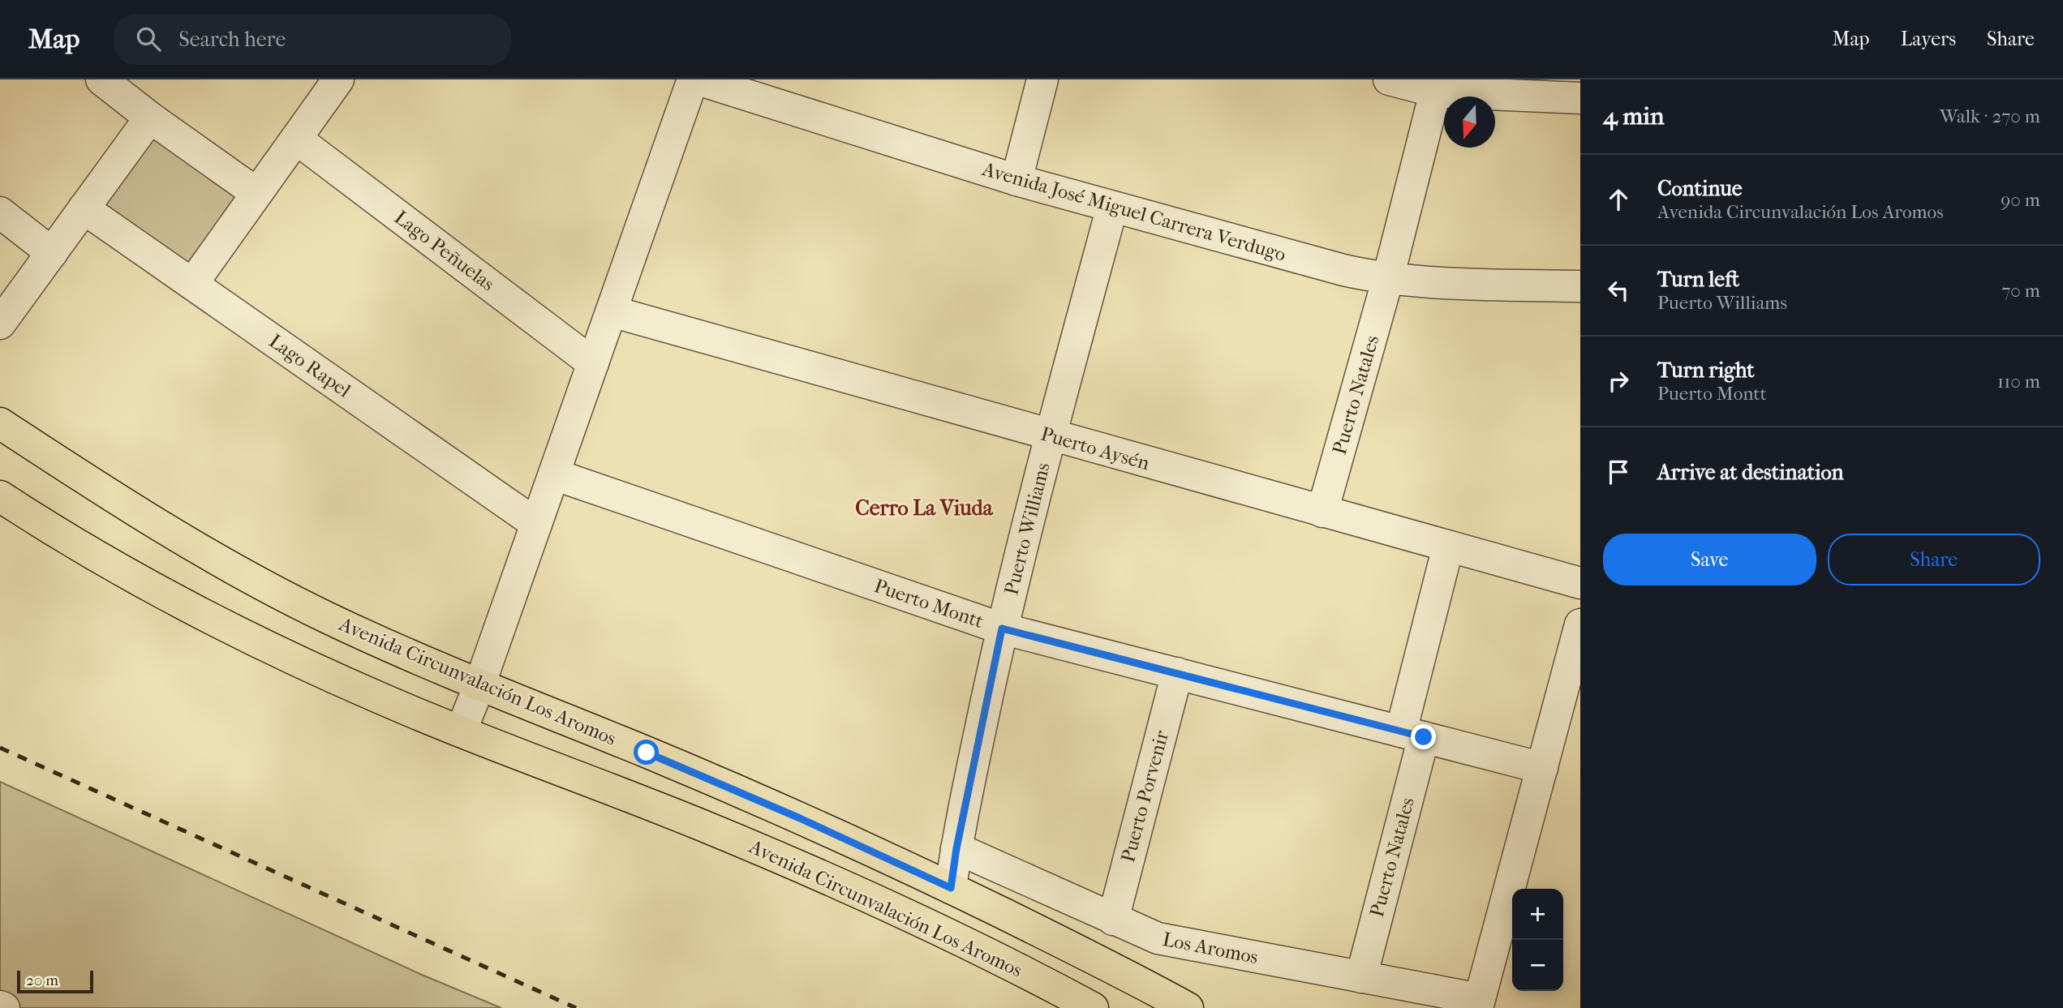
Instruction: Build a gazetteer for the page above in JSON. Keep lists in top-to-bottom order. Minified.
{"streets":{"main road":["Avenida Circunvalación Los Aromos"],"street":["Avenida José Miguel Carrera Verdugo","Lago Peñuelas","Lago Rapel","Puerto Natales","Puerto Aysén","Puerto Williams","Puerto Montt","Puerto Porvenir","Los Aromos"]},"crossings":[["Avenida José Miguel Carrera Verdugo","Puerto Natales"],["Avenida José Miguel Carrera Verdugo","Puerto Williams"],["Puerto Natales","Puerto Aysén"],["Puerto Natales","Puerto Montt"],["Puerto Natales","Los Aromos"],["Puerto Aysén","Puerto Williams"],["Puerto Williams","Puerto Montt"],["Puerto Williams","Avenida Circunvalación Los Aromos"],["Puerto Williams","Los Aromos"],["Puerto Montt","Puerto Porvenir"],["Puerto Porvenir","Los Aromos"]],"districts":["Cerro La Viuda"],"scale_bar":"20 m","north":"bottom","page":{"header":"Map","search":"Search here","nav":["Map","Layers","Share"],"heading":["4 min","Walk · 270 m"],"list":[["Continue","Avenida Circunvalación Los Aromos","90 m"],["Turn left","Puerto Williams","70 m"],["Turn right","Puerto Montt","110 m"],"Arrive at destination"],"buttons":["Save","Share"],"map_buttons":["+","−"],"scale":"20 m"}}
